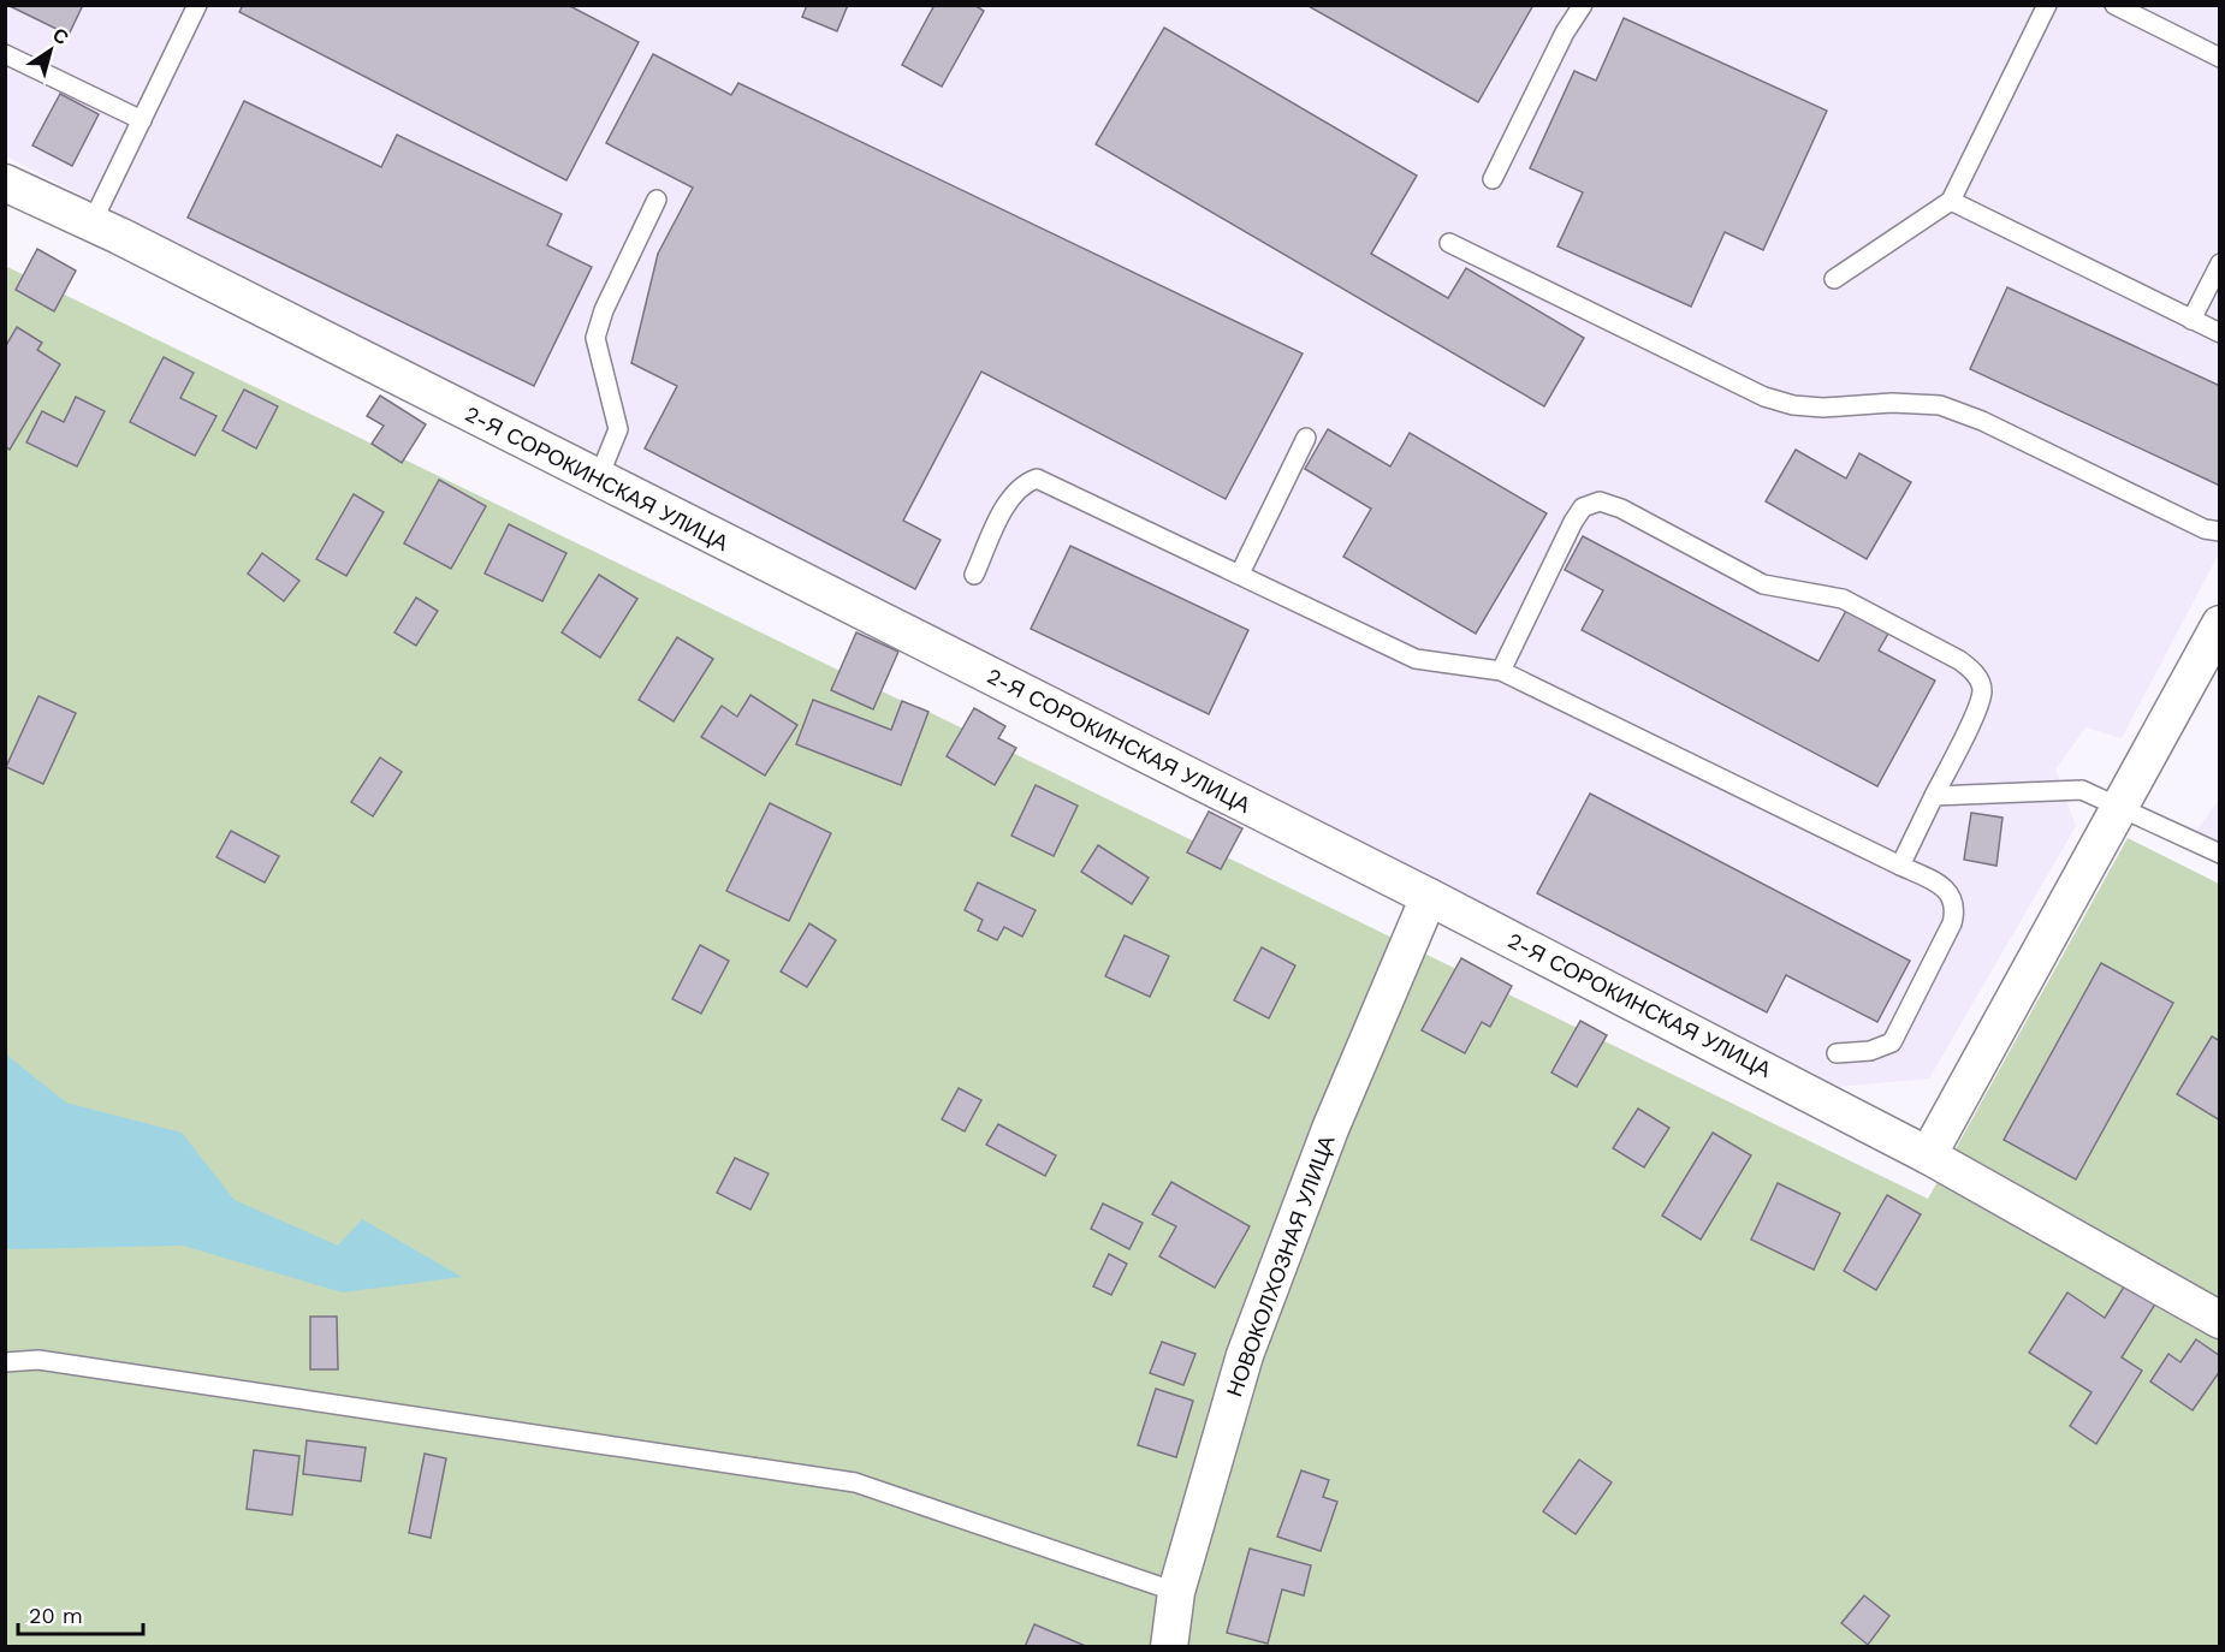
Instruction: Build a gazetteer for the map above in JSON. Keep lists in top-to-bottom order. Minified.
{"streets":{"street":["2-Я СОРОКИНСКАЯ УЛИЦА","НОВОКОЛХОЗНАЯ УЛИЦА"]},"crossings":[["2-Я СОРОКИНСКАЯ УЛИЦА","НОВОКОЛХОЗНАЯ УЛИЦА"]],"scale_bar":"20 m","north":"top right"}
